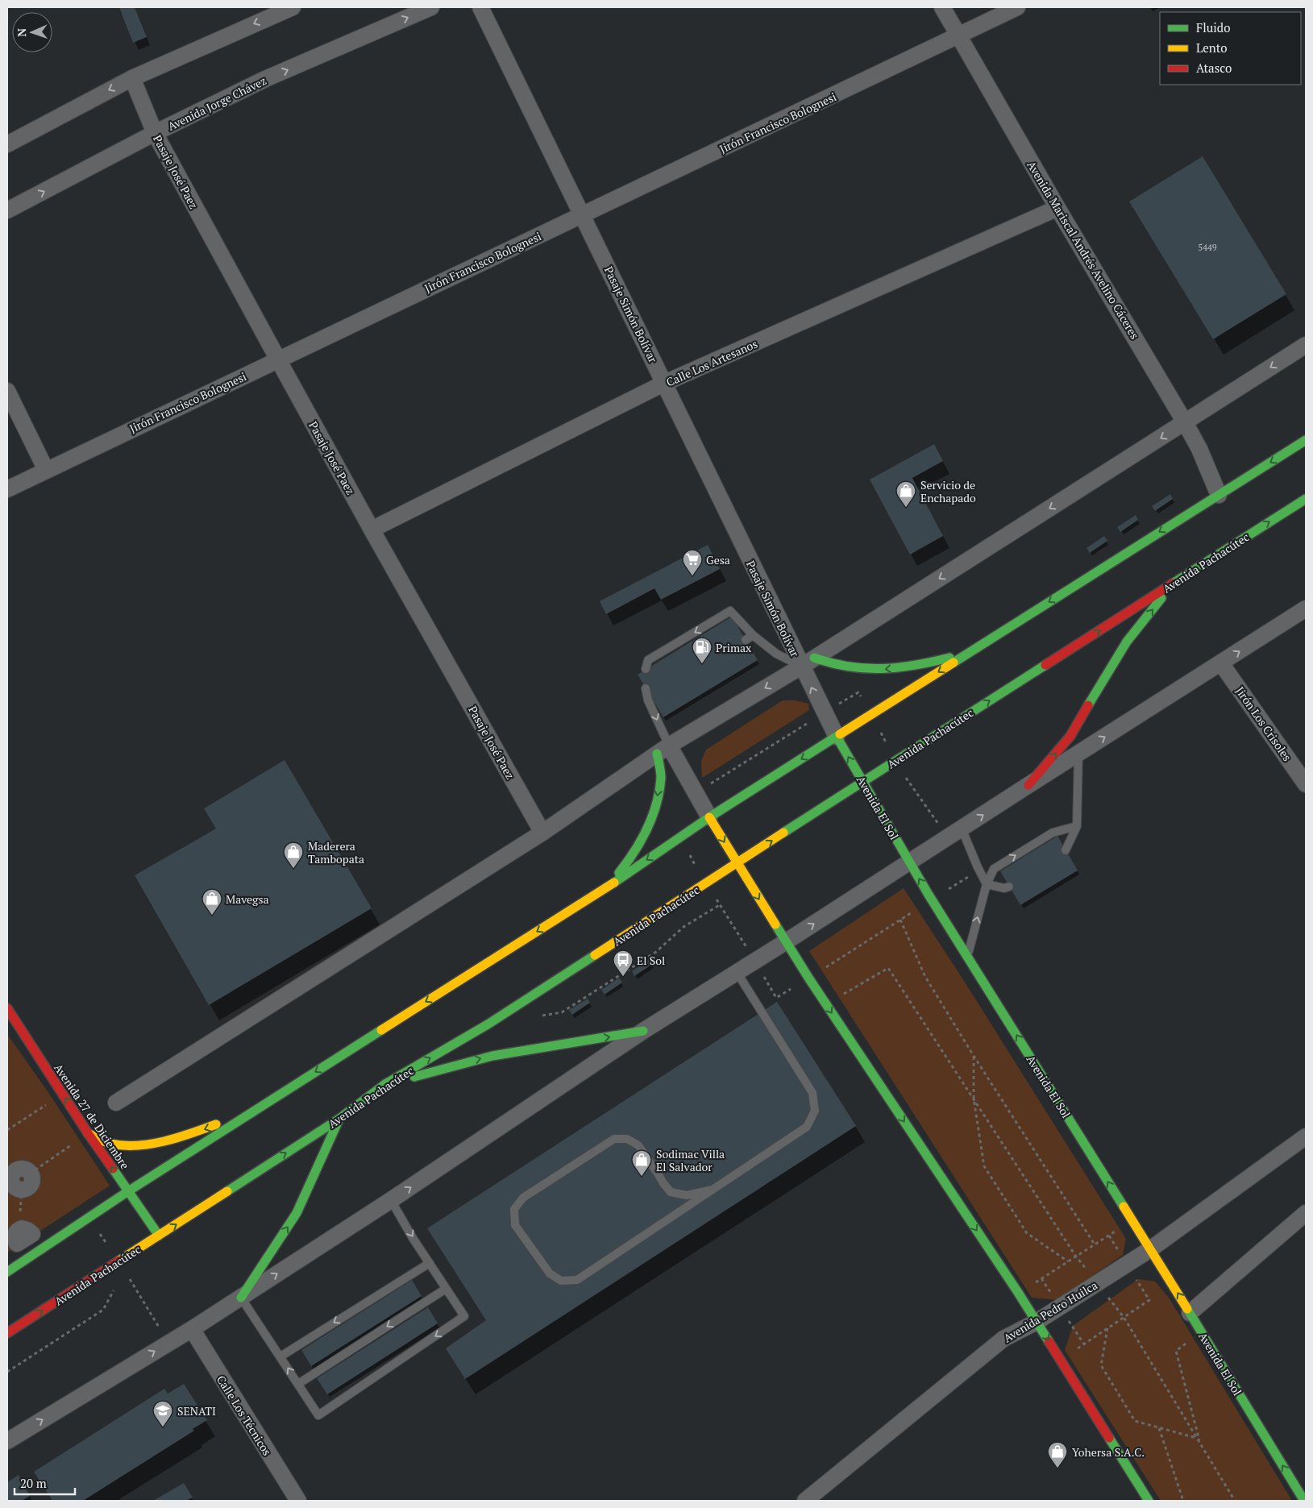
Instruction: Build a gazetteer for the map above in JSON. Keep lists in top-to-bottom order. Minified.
{"streets":{"main road":["Avenida Pachacútec","Avenida El Sol","Avenida 27 de Diciembre"],"street":["Avenida Jorge Chávez","Jirón Francisco Bolognesi","Pasaje José Paez","Avenida Mariscal Andrés Avelino Cáceres","Pasaje Simón Bolívar","Calle Los Artesanos","Jirón Los Crisoles","Avenida Pedro Huilca","Calle Los Técnicos"]},"crossings":[["Avenida Jorge Chávez","Pasaje José Paez"],["Jirón Francisco Bolognesi","Pasaje José Paez"],["Jirón Francisco Bolognesi","Avenida Mariscal Andrés Avelino Cáceres"],["Jirón Francisco Bolognesi","Pasaje Simón Bolívar"],["Pasaje José Paez","Calle Los Artesanos"],["Avenida Mariscal Andrés Avelino Cáceres","Calle Los Artesanos"],["Pasaje Simón Bolívar","Calle Los Artesanos"],["Pasaje Simón Bolívar","Avenida El Sol"],["Avenida Pachacútec","Avenida El Sol"],["Avenida Pachacútec","Avenida 27 de Diciembre"],["Avenida El Sol","Avenida Pedro Huilca"]],"one_way":["Avenida El Sol","Avenida 27 de Diciembre"],"places":{"shop":["Servicio de Enchapado","Maderera Tambopata","Mavegsa","Sodimac Villa El Salvador","Yohersa S.A.C."],"supermarket":["Gesa"],"fuel station":["Primax"],"bus stop":["El Sol"],"school or university":["SENATI"]},"house_numbers":["5449"],"legend":["Fluido","Lento","Atasco"],"scale_bar":"20 m","north":"left"}
